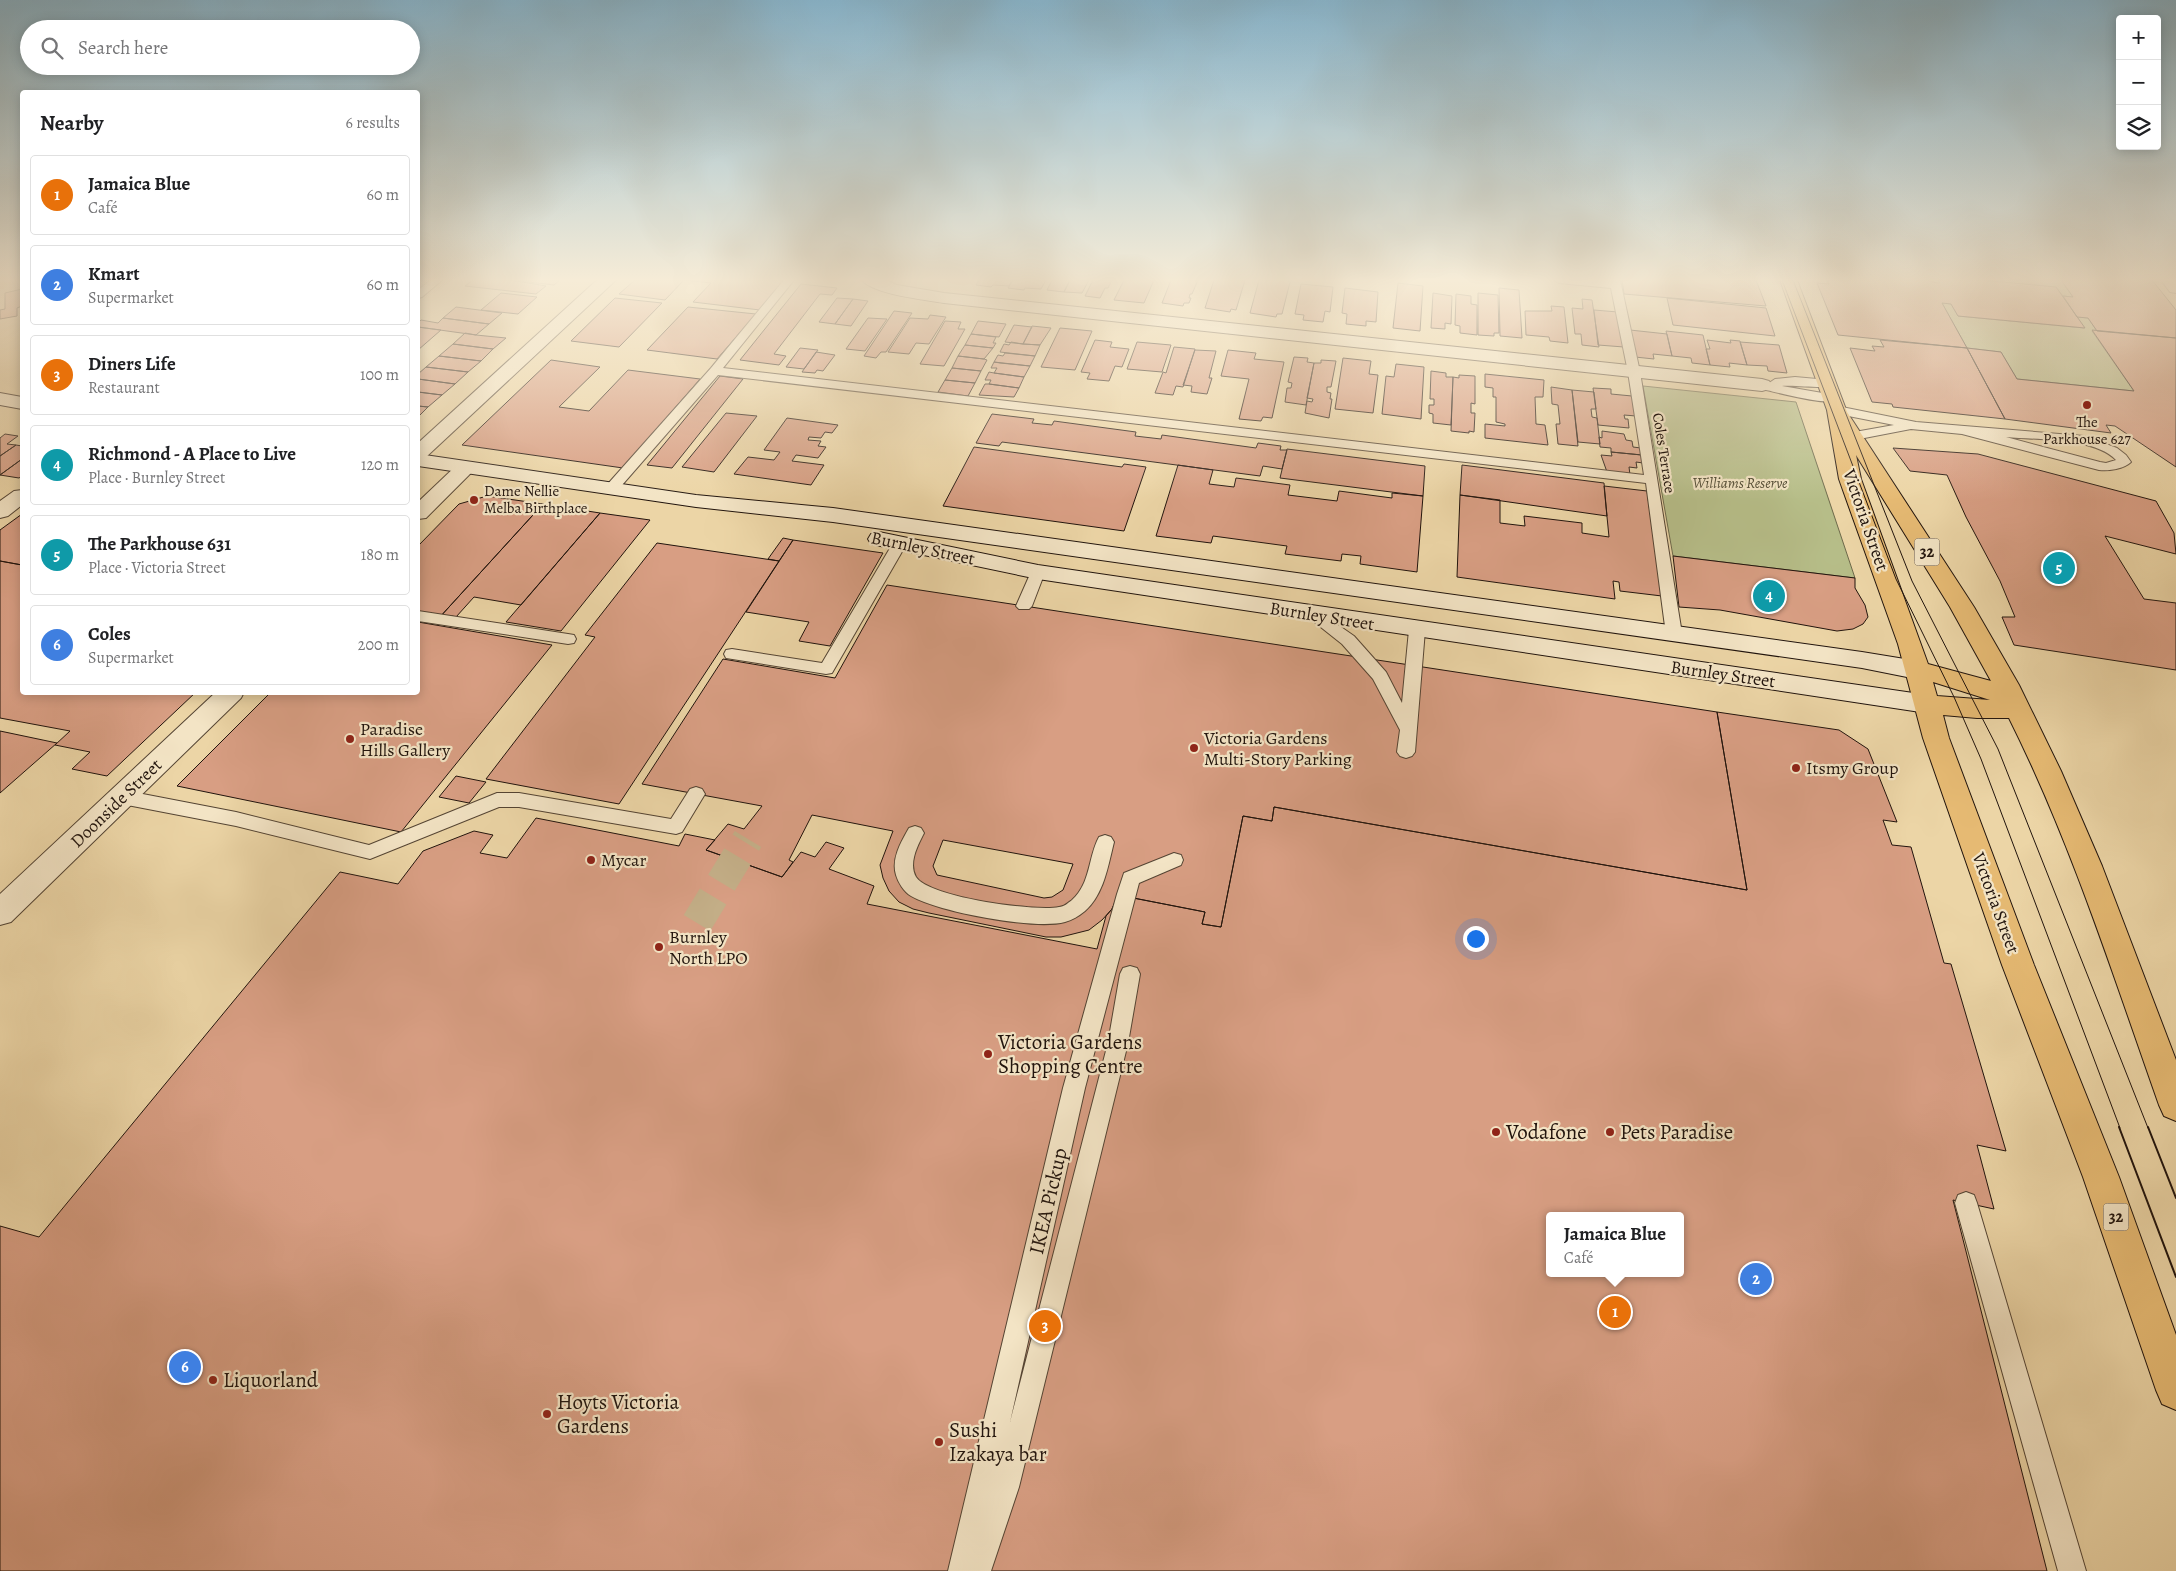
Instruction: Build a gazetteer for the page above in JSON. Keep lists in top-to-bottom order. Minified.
{"streets":{"main road":["Victoria Street","Burnley Street","32","Doonside Street"],"lane":["Coles Terrace","IKEA Pickup"]},"crossings":[["Coles Terrace","Burnley Street"],["Victoria Street","Burnley Street"]],"parks":["Williams Reserve"],"places":["The Parkhouse 627","Dame Nellie Melba Birthplace","Paradise Hills Gallery","Victoria Gardens Multi-Story Parking","Itsmy Group","Mycar","Burnley North LPO","Victoria Gardens Shopping Centre","Vodafone","Pets Paradise","Liquorland","Hoyts Victoria Gardens","Sushi Izakaya bar"],"page":{"map_buttons":["+","−"],"search":"Search here","heading":["Nearby","6 results"],"list":[{"mark":"1","name":"Jamaica Blue","note":"Café","value":"60 m"},{"mark":"2","name":"Kmart","note":"Supermarket","value":"60 m"},{"mark":"3","name":"Diners Life","note":"Restaurant","value":"100 m"},{"mark":"4","name":"Richmond - A Place to Live","note":"Place · Burnley Street","value":"120 m"},{"mark":"5","name":"The Parkhouse 631","note":"Place · Victoria Street","value":"180 m"},{"mark":"6","name":"Coles","note":"Supermarket","value":"200 m"}],"pins":["5","4","2","1","3","6"],"popup":["Jamaica Blue","Café"]}}
